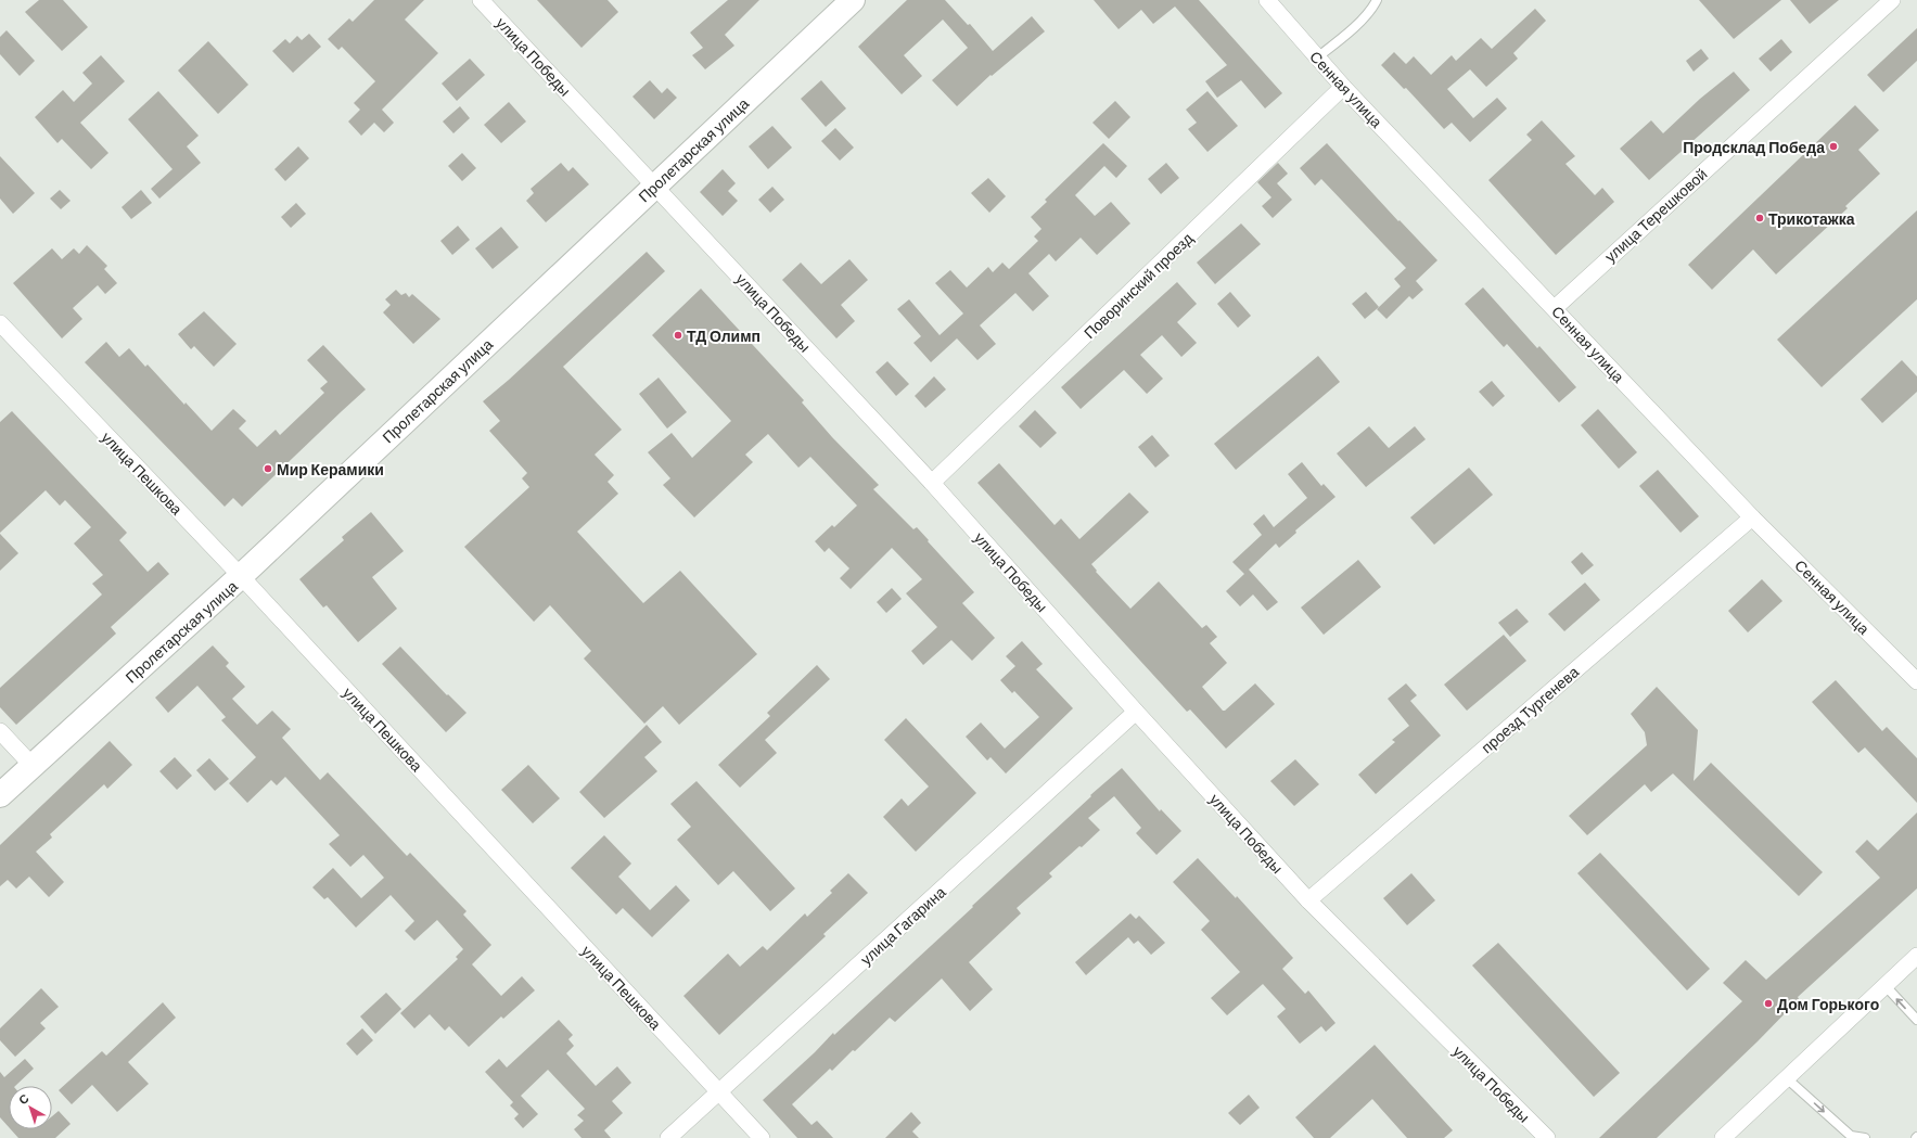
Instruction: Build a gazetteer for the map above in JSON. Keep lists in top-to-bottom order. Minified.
{"streets":{"street":["улица Победы","Сенная улица","Пролетарская улица","улица Терешковой","Поворинский проезд","улица Пешкова","проезд Тургенева","улица Гагарина"]},"crossings":[["улица Победы","Пролетарская улица"],["улица Победы","Поворинский проезд"],["улица Победы","проезд Тургенева"],["улица Победы","улица Гагарина"],["Сенная улица","улица Терешковой"],["Сенная улица","Поворинский проезд"],["Сенная улица","проезд Тургенева"],["Пролетарская улица","улица Пешкова"],["улица Пешкова","улица Гагарина"]],"places":["Продсклад Победа","Трикотажка","ТД Олимп","Мир Керамики","Дом Горького"],"north":"top left"}
